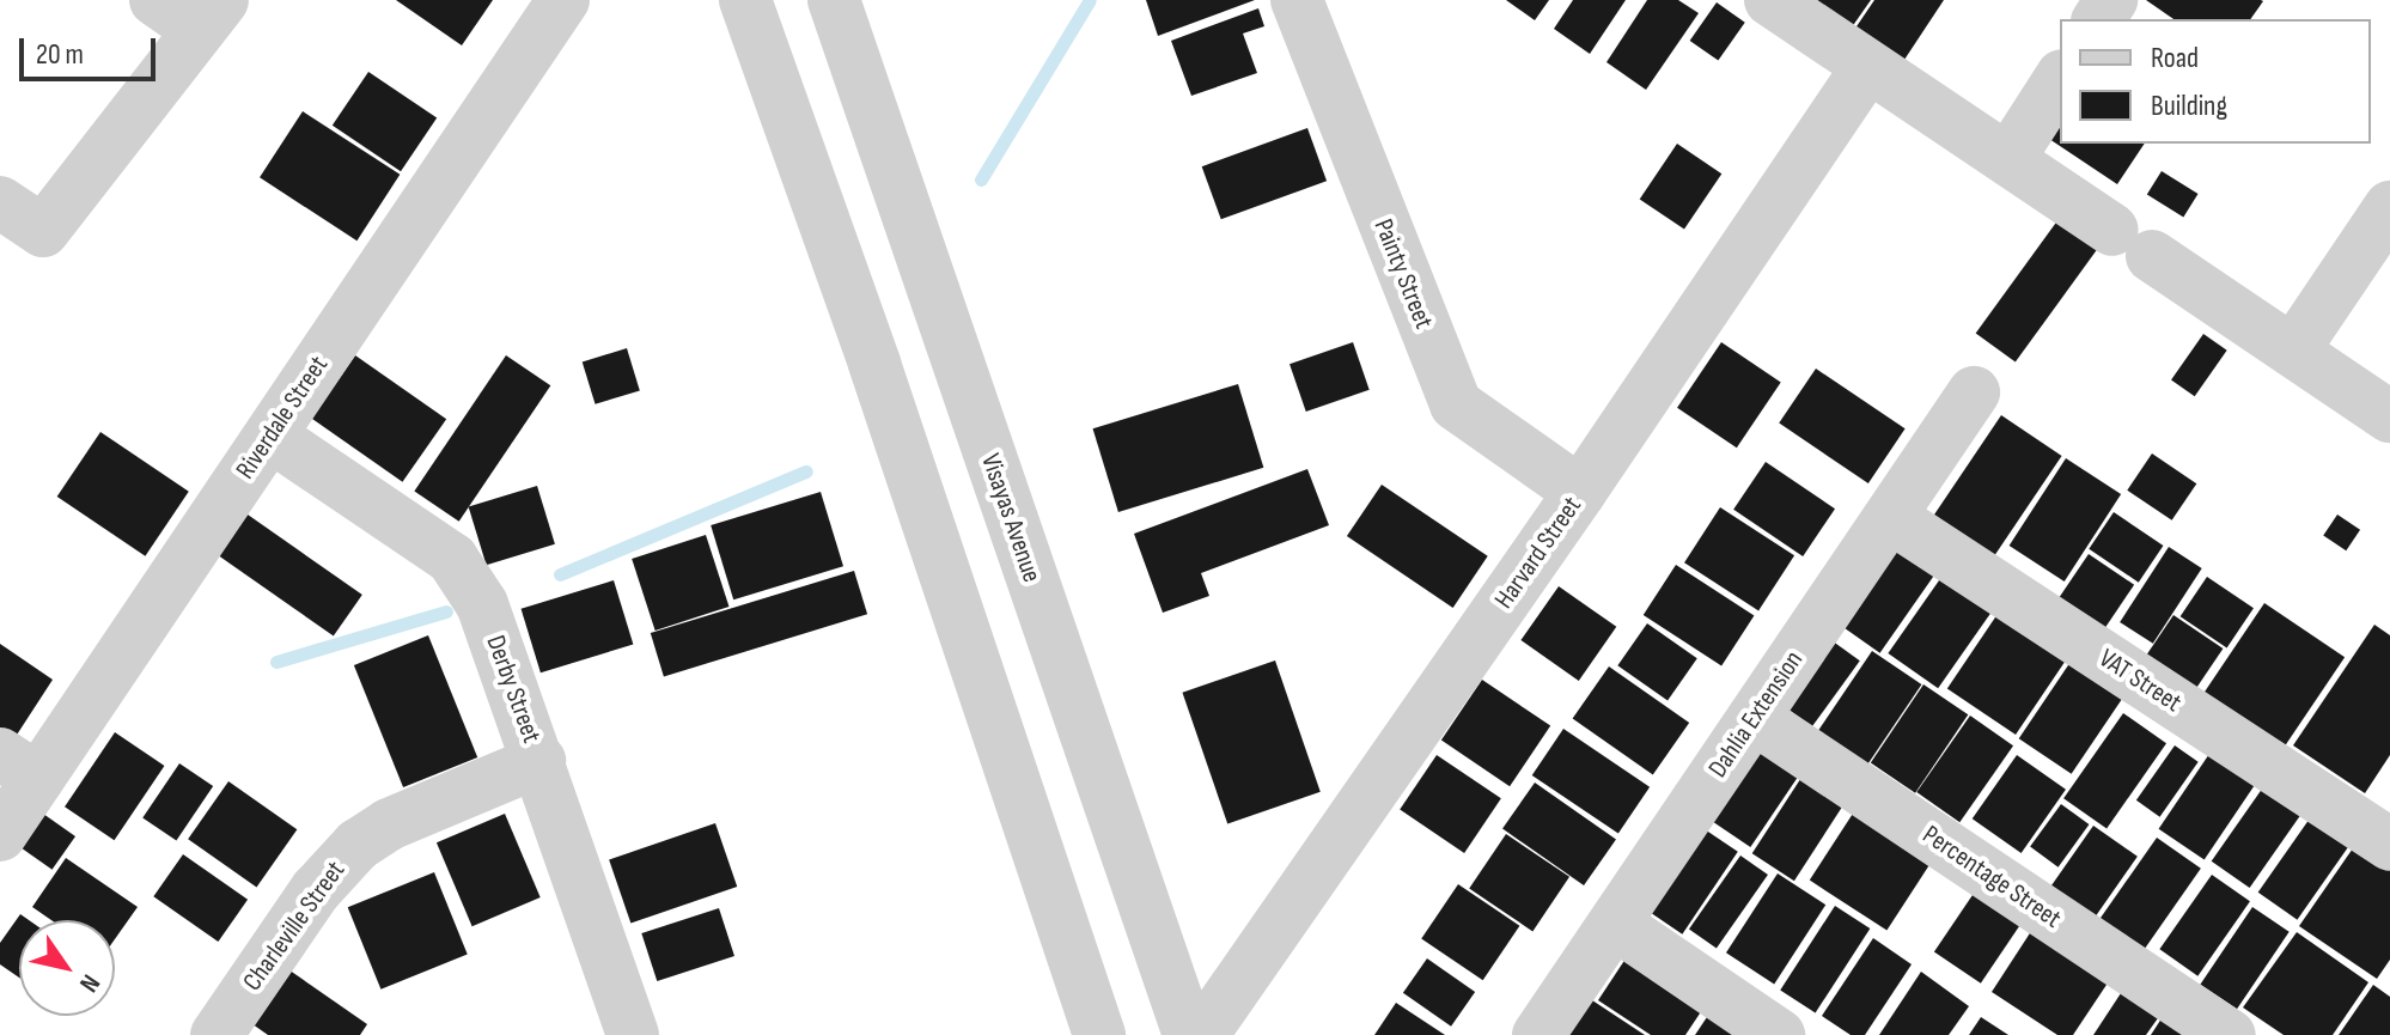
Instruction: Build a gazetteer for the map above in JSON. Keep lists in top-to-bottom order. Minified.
{"streets":{"street":["Painty Street","Riverdale Street","Visayas Avenue","Harvard Street","VAT Street","Derby Street","Dahlia Extension","Percentage Street","Charleville Street"]},"crossings":[["Painty Street","Harvard Street"],["Riverdale Street","Derby Street"],["VAT Street","Dahlia Extension"],["Derby Street","Charleville Street"],["Dahlia Extension","Percentage Street"]],"legend":["Road","Building"],"scale_bar":"20 m","north":"bottom right"}
